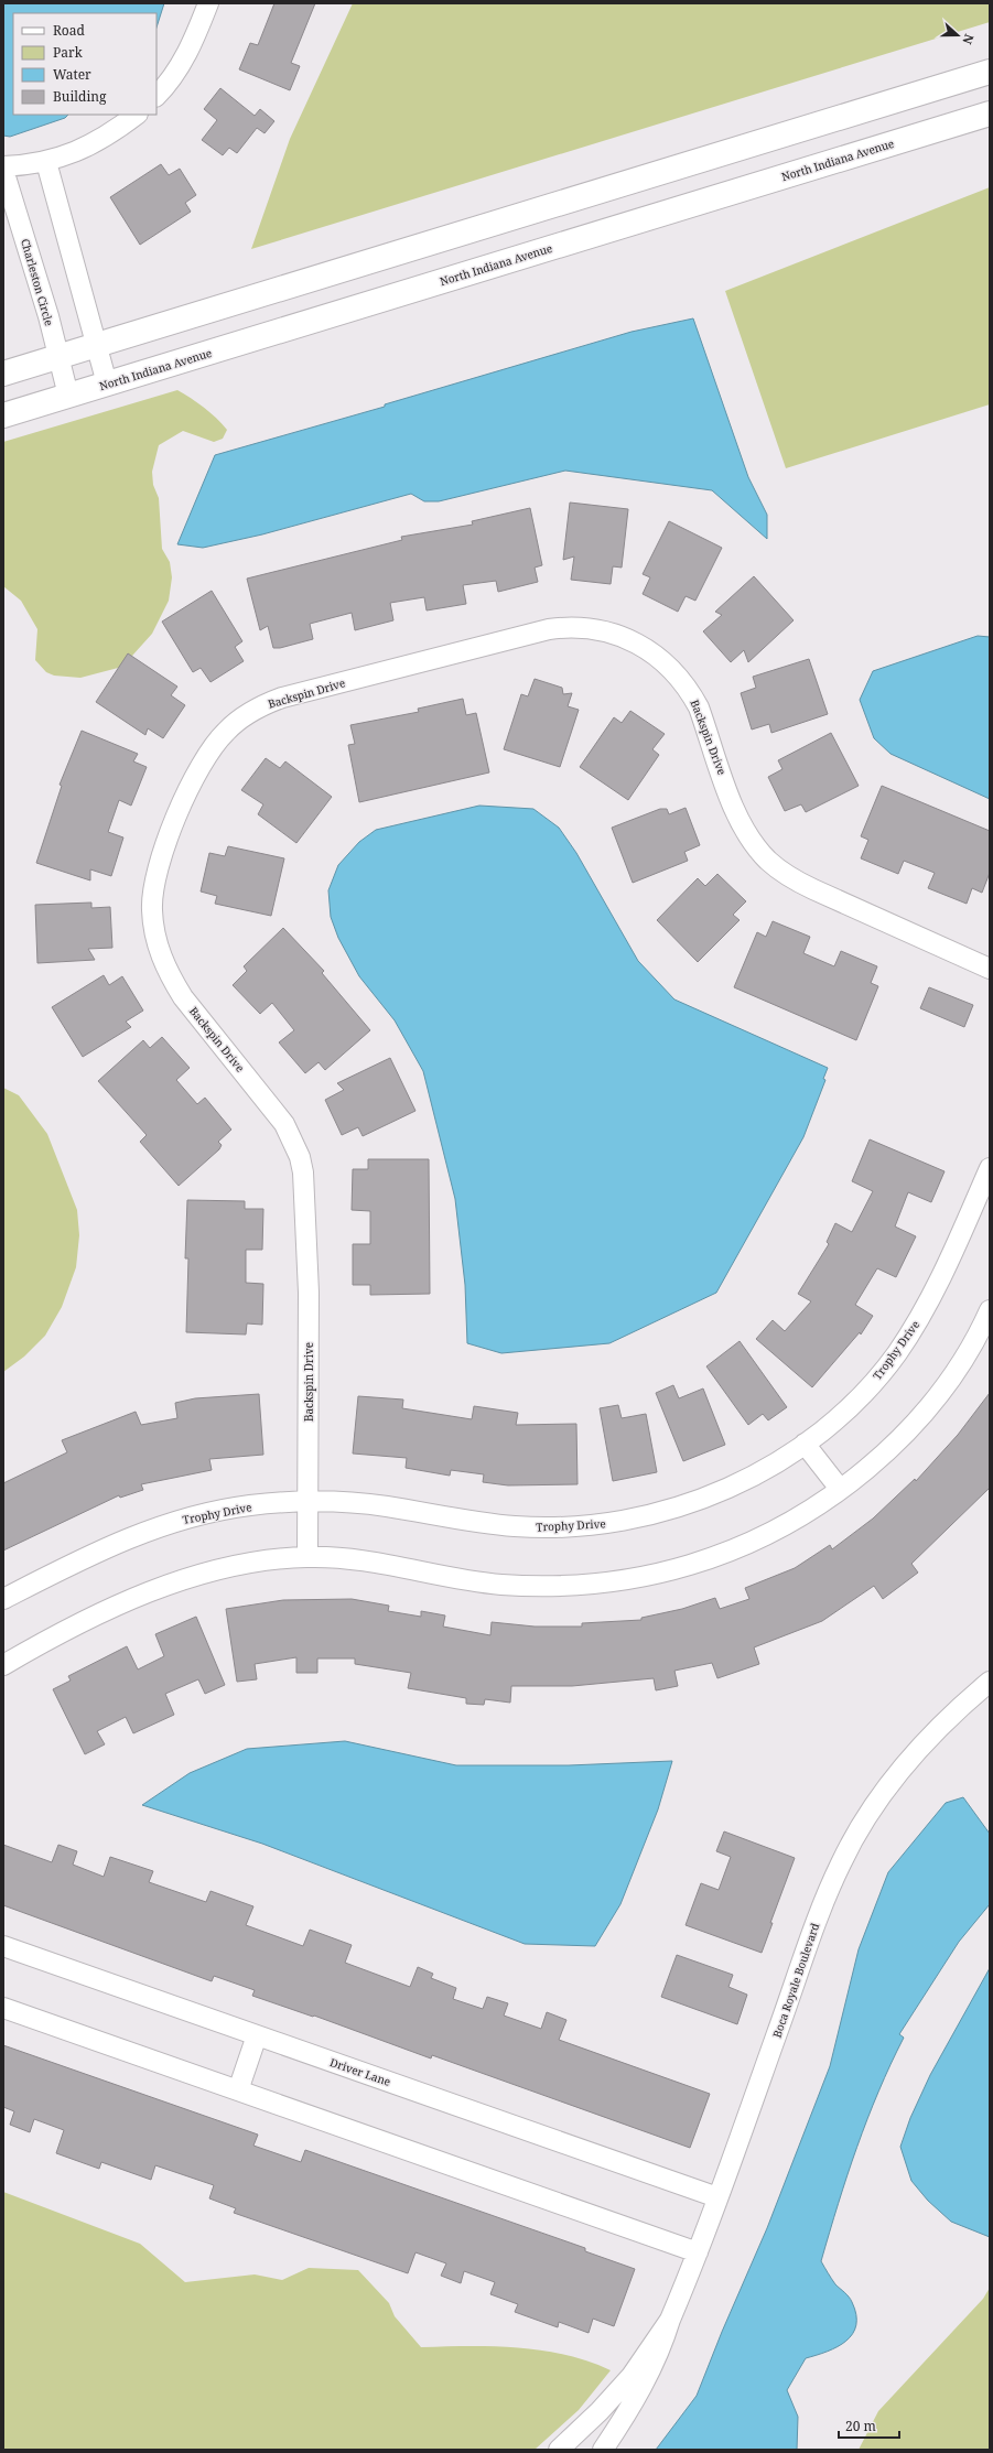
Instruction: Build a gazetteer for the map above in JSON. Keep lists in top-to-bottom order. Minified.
{"streets":{"main road":["North Indiana Avenue"],"street":["Charleston Circle","Backspin Drive","Trophy Drive","Boca Royale Boulevard","Driver Lane"]},"crossings":[["North Indiana Avenue","Charleston Circle"],["Backspin Drive","Trophy Drive"],["Boca Royale Boulevard","Driver Lane"]],"legend":["Road","Park","Water","Building"],"scale_bar":"20 m","north":"right"}
